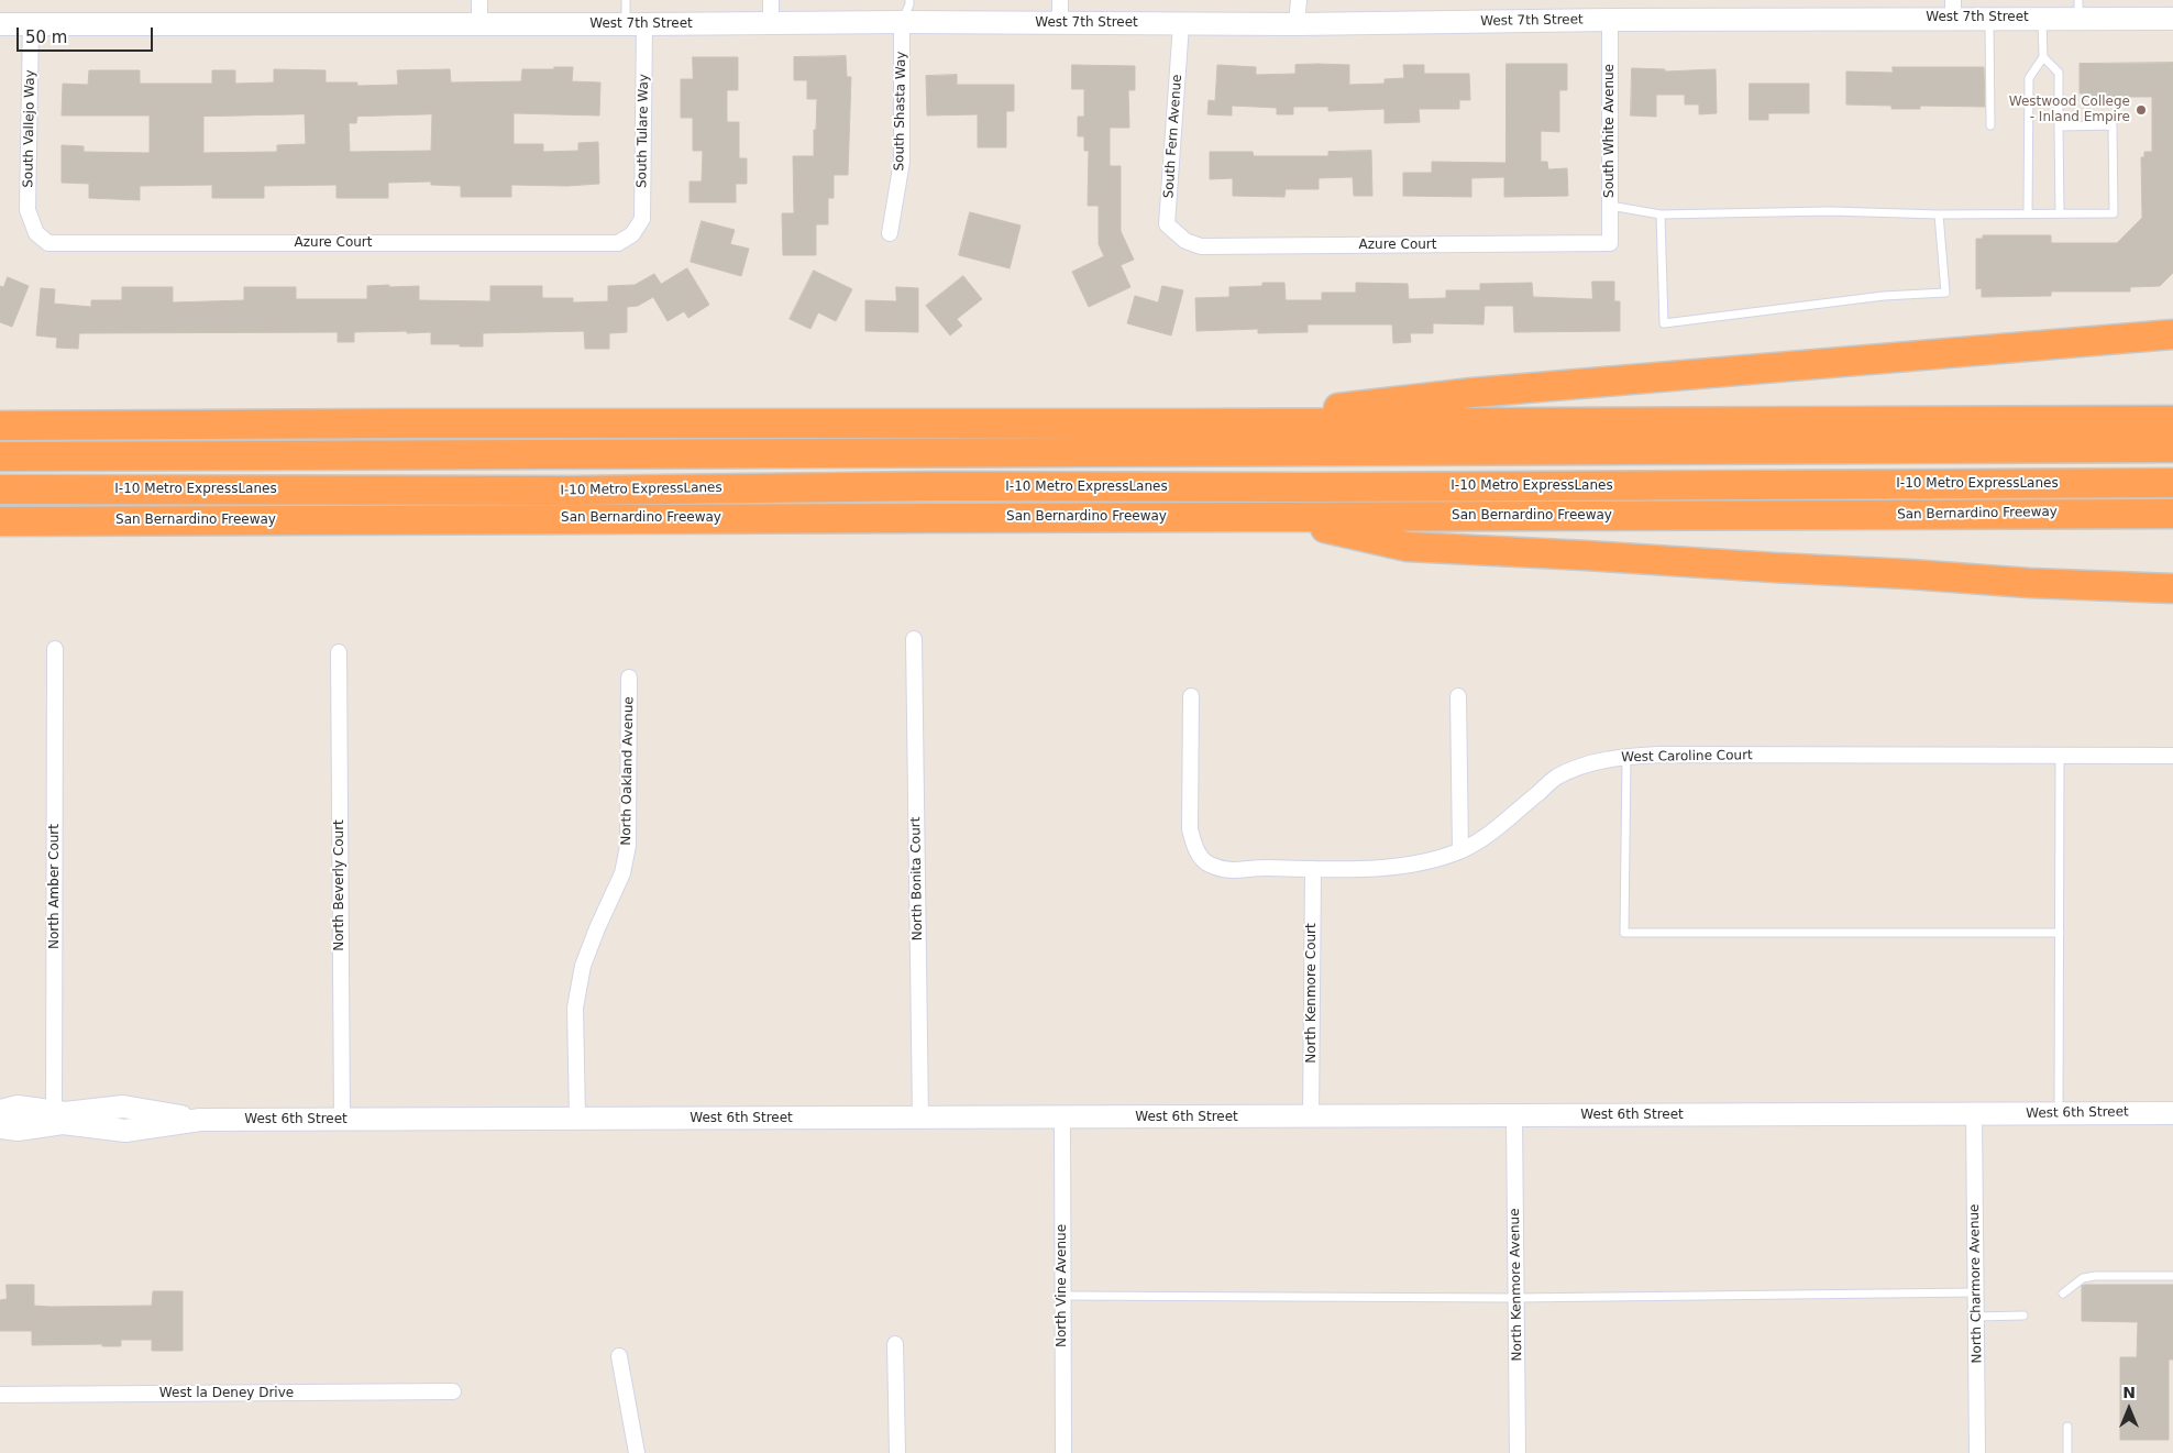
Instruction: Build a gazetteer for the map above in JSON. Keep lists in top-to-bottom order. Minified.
{"streets":{"highway":["I-10 Metro ExpressLanes","San Bernardino Freeway"],"street":["West 7th Street","South Shasta Way","South Vallejo Way","South Tulare Way","South White Avenue","South Fern Avenue","Azure Court","West Caroline Court","North Oakland Avenue","North Bonita Court","North Beverly Court","North Amber Court","North Kenmore Court","West 6th Street","North Charmore Avenue","North Kenmore Avenue","North Vine Avenue","West la Deney Drive"]},"crossings":[["West 7th Street","South Shasta Way"],["West 7th Street","South Vallejo Way"],["West 7th Street","South Tulare Way"],["West 7th Street","South White Avenue"],["West 7th Street","South Fern Avenue"],["South Vallejo Way","Azure Court"],["South Tulare Way","Azure Court"],["South White Avenue","Azure Court"],["South Fern Avenue","Azure Court"],["West Caroline Court","North Kenmore Court"],["North Oakland Avenue","West 6th Street"],["North Bonita Court","West 6th Street"],["North Beverly Court","West 6th Street"],["North Amber Court","West 6th Street"],["North Kenmore Court","West 6th Street"],["West 6th Street","North Charmore Avenue"],["West 6th Street","North Kenmore Avenue"],["West 6th Street","North Vine Avenue"]],"places":["Westwood College - Inland Empire"],"scale_bar":"50 m","north":"top"}
